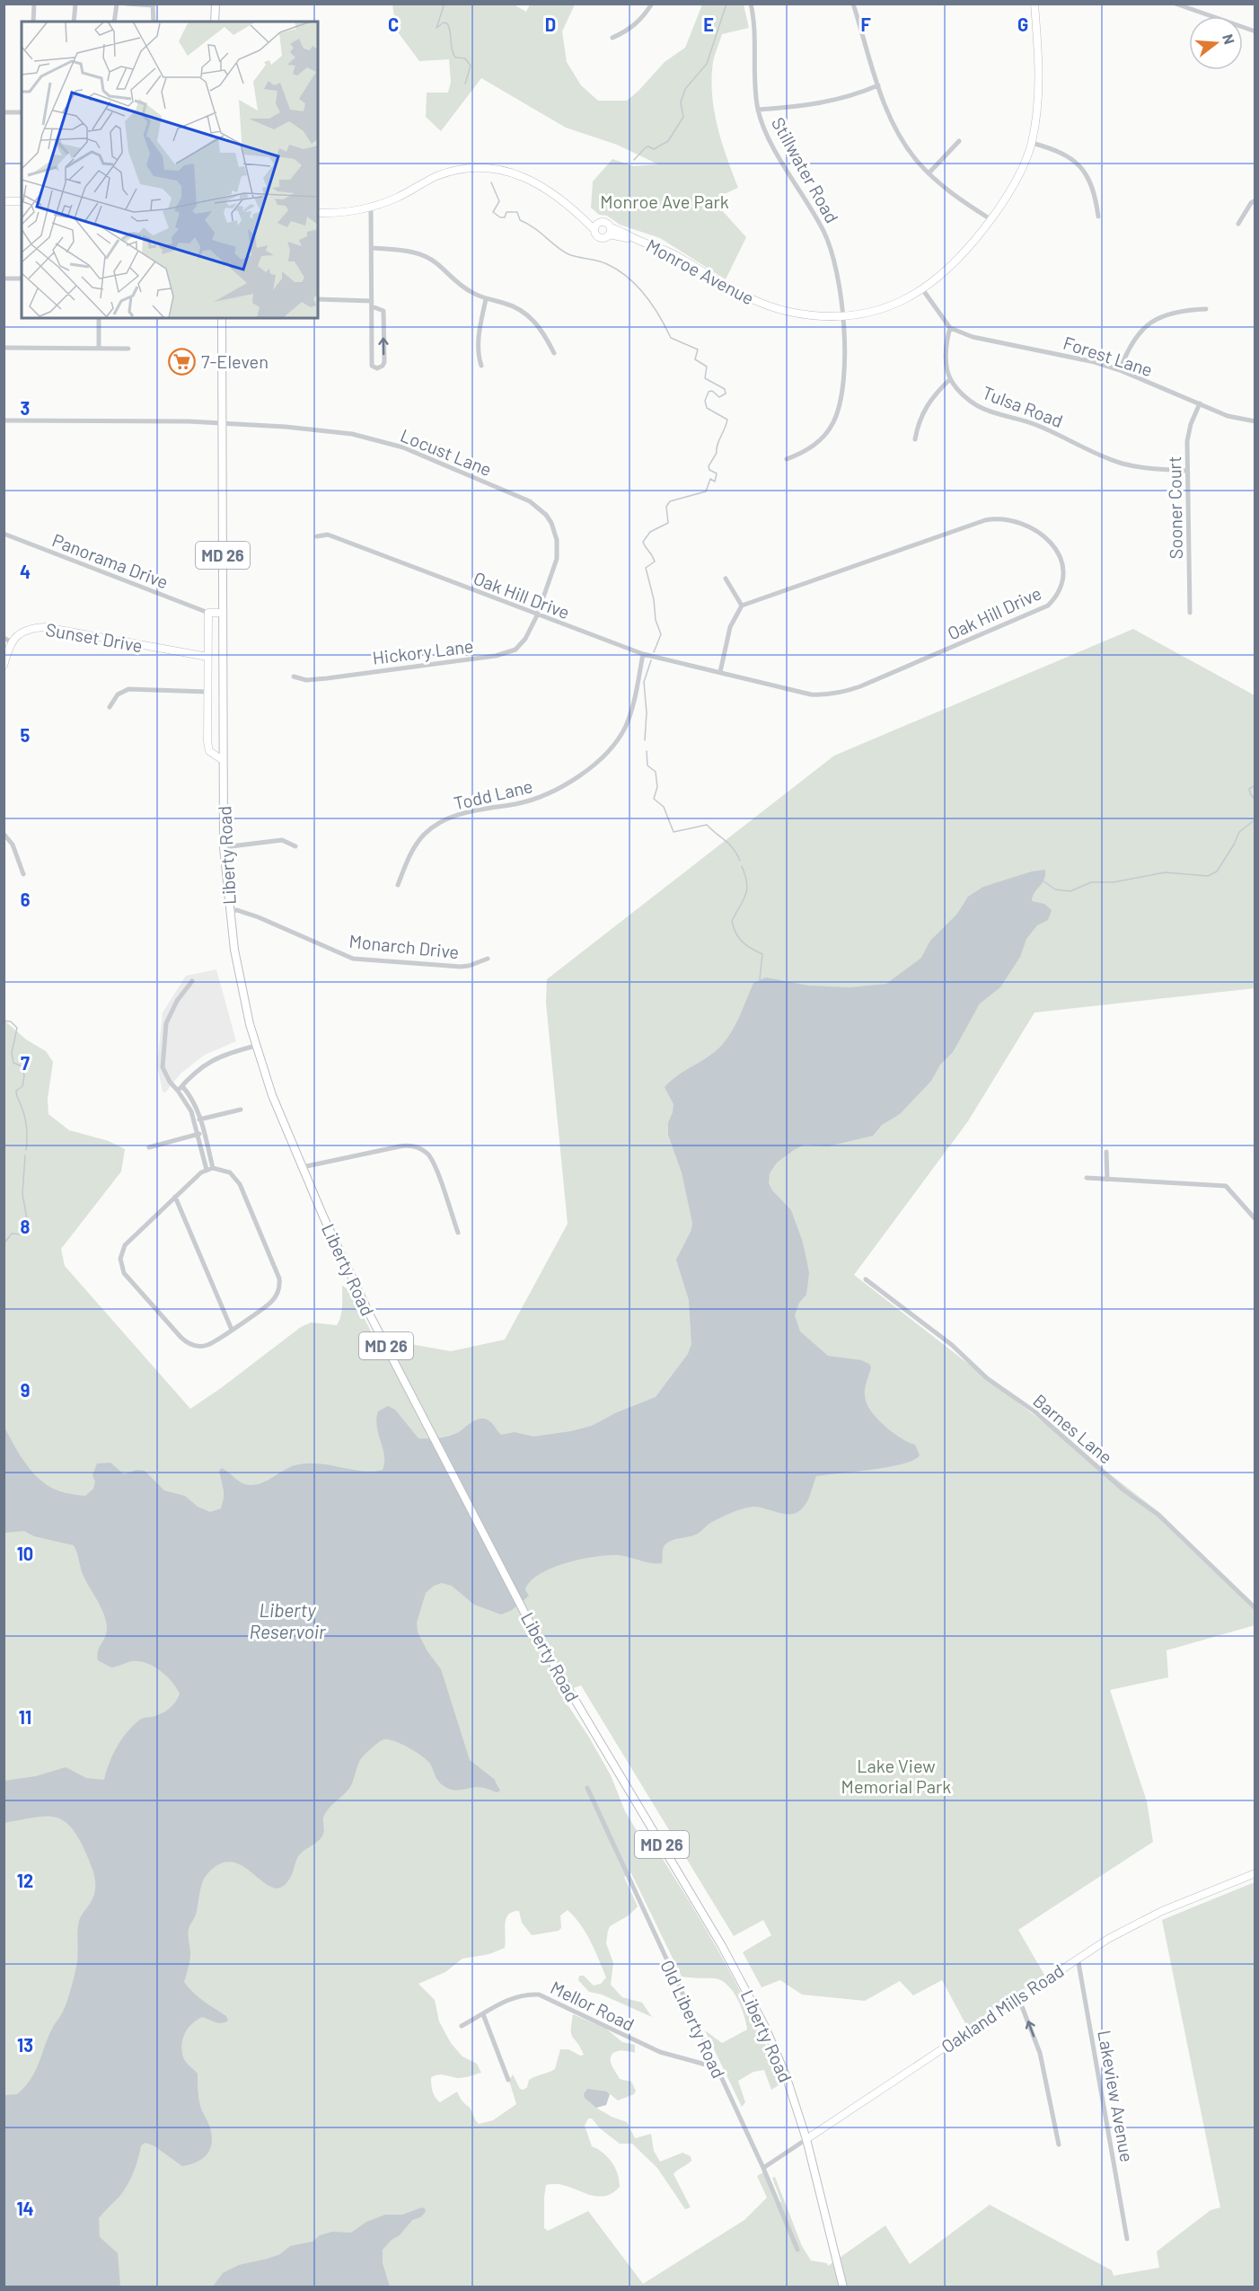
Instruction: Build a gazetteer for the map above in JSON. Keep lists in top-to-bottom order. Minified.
{"streets":{"main road":["MD 26","Liberty Road"],"street":["Stillwater Road","Monroe Avenue","Forest Lane","Tulsa Road","Locust Lane","Sooner Court","Panorama Drive","Oak Hill Drive","Sunset Drive","Hickory Lane","Todd Lane","Monarch Drive","Barnes Lane","Mellor Road","Oakland Mills Road","Old Liberty Road","Lakeview Avenue"]},"crossings":[["Stillwater Road","Monroe Avenue"],["Forest Lane","Sooner Court"],["Tulsa Road","Sooner Court"],["Locust Lane","Oak Hill Drive"],["Locust Lane","Hickory Lane"],["Locust Lane","Liberty Road"],["Oak Hill Drive","Hickory Lane"],["Oak Hill Drive","Todd Lane"],["Liberty Road","Monarch Drive"],["Liberty Road","Oakland Mills Road"],["Mellor Road","Old Liberty Road"],["Oakland Mills Road","Old Liberty Road"],["Oakland Mills Road","Lakeview Avenue"]],"water":["Liberty Reservoir"],"parks":["Monroe Ave Park","Lake View Memorial Park"],"places":{"supermarket":["7-Eleven"]},"north":"right","grid":{"columns":["C","D","E","F","G"],"rows":["3","4","5","6","7","8","9","10","11","12","13","14"]}}
